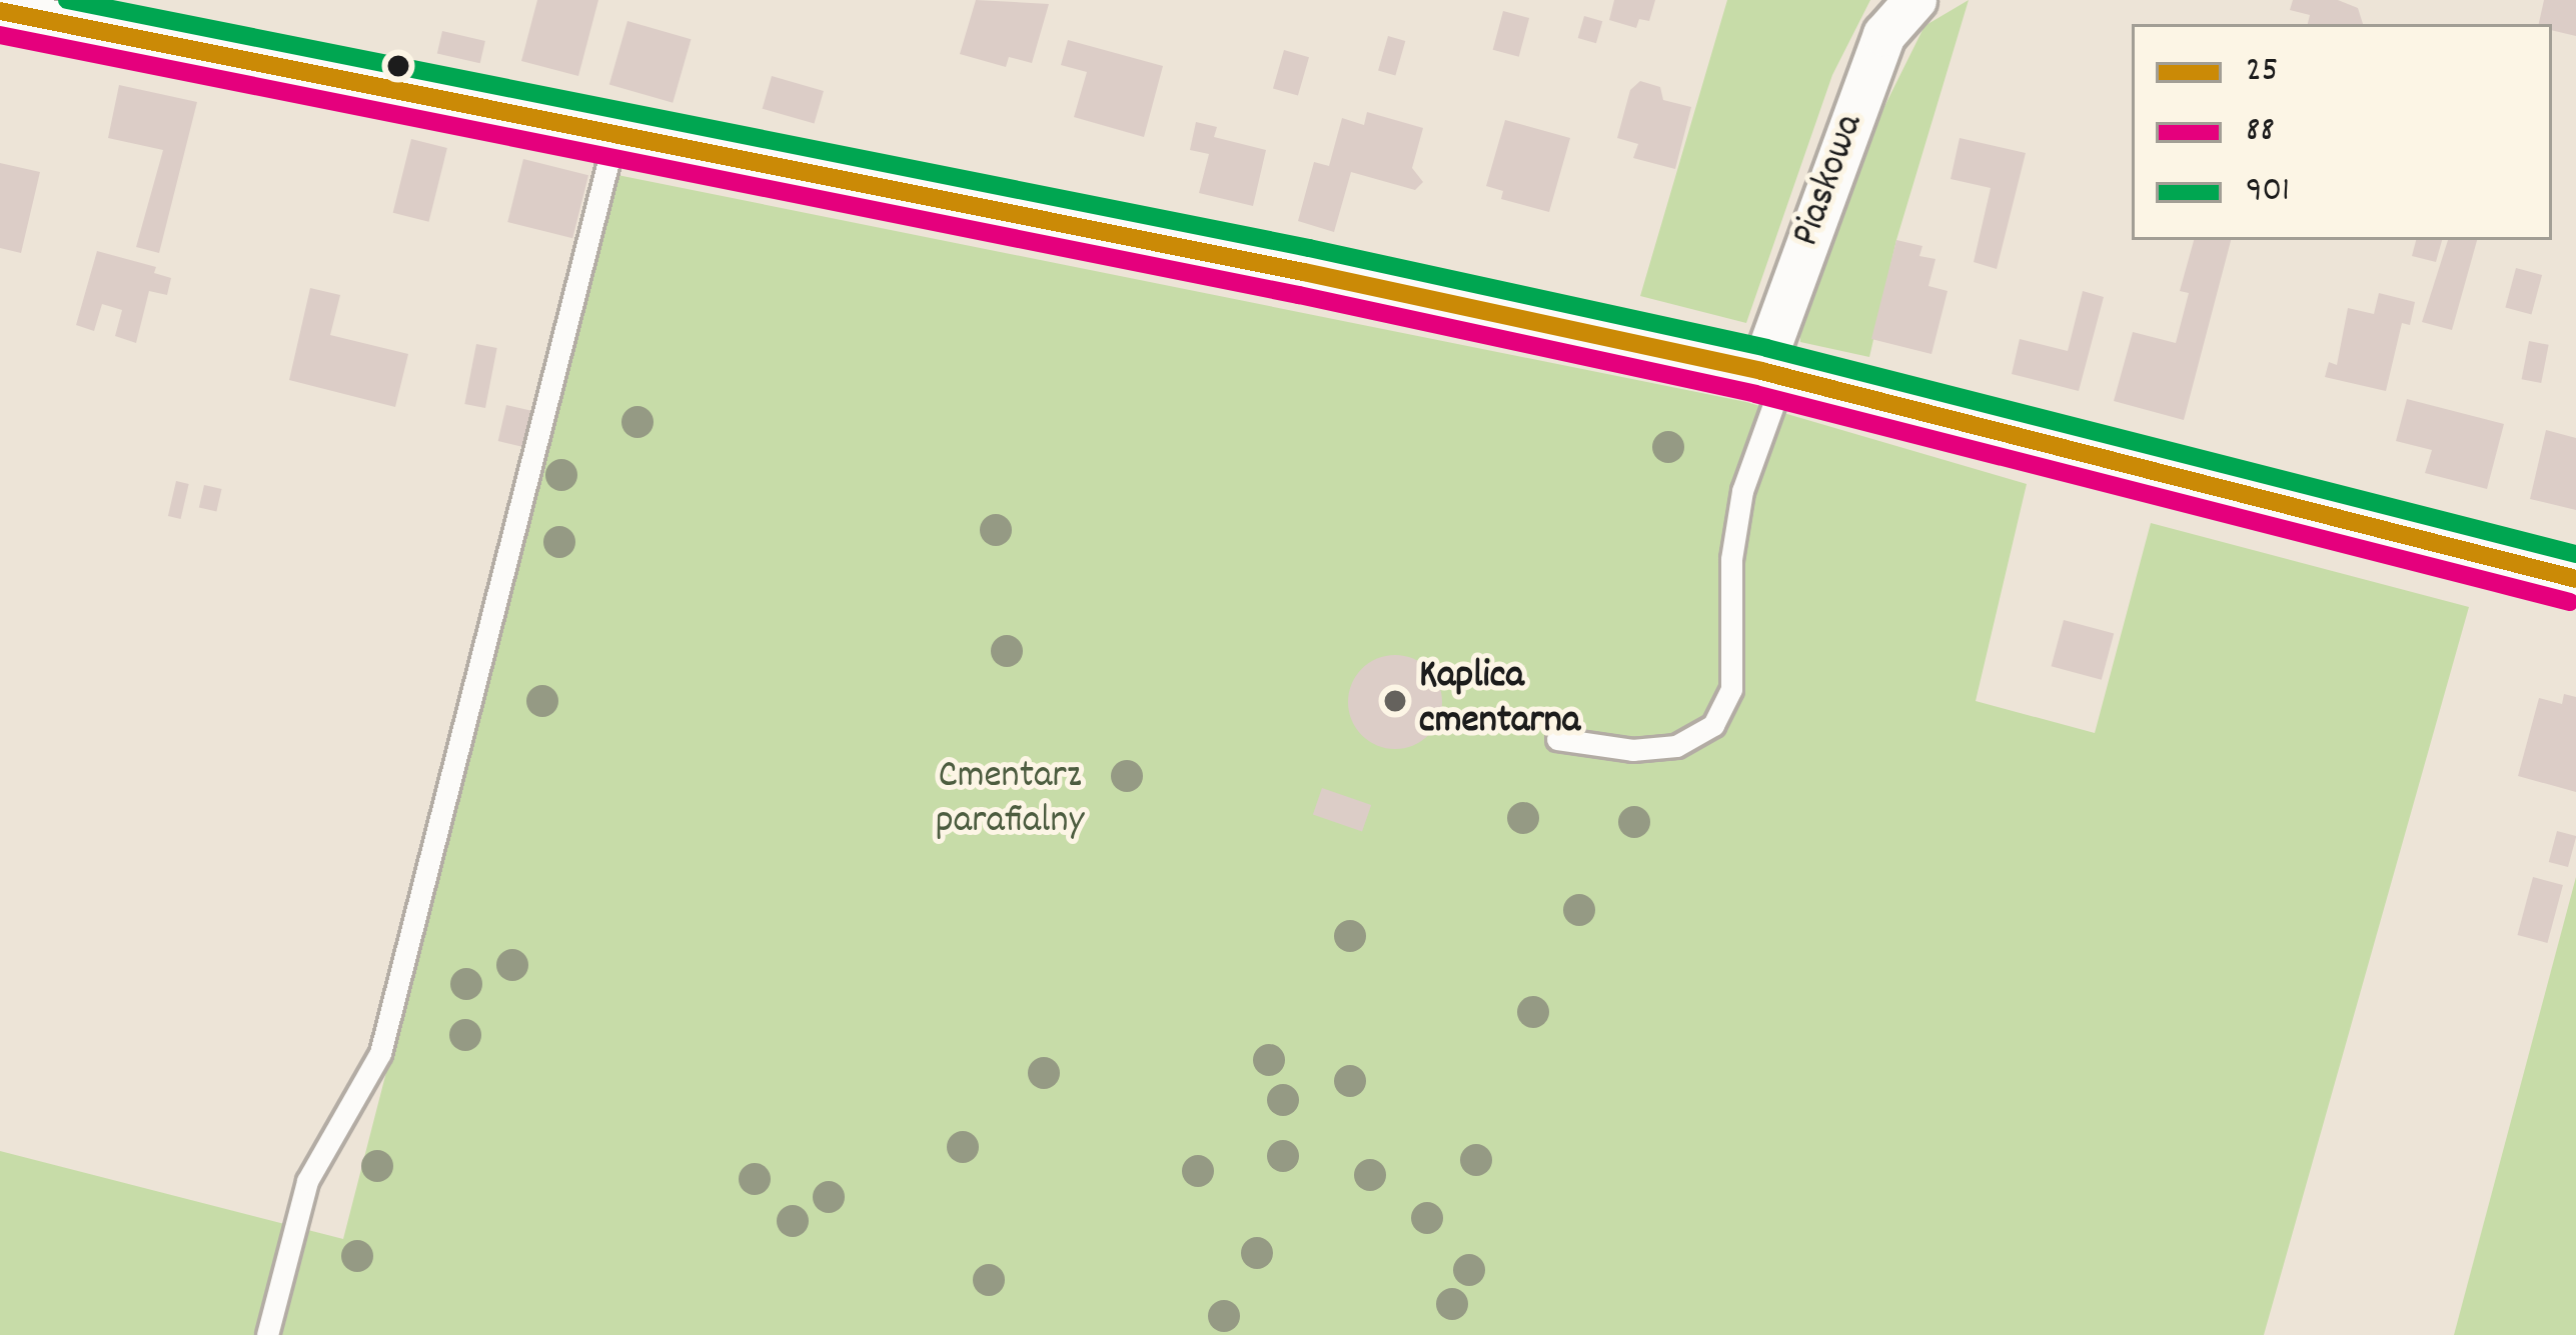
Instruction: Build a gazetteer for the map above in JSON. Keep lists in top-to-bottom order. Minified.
{"streets":{"street":["Piaskowa"]},"parks":["Cmentarz parafialny"],"places":["Kaplica cmentarna"],"lines":["transit line 901","transit line 25","transit line 88"],"legend":["25","88","901"]}
